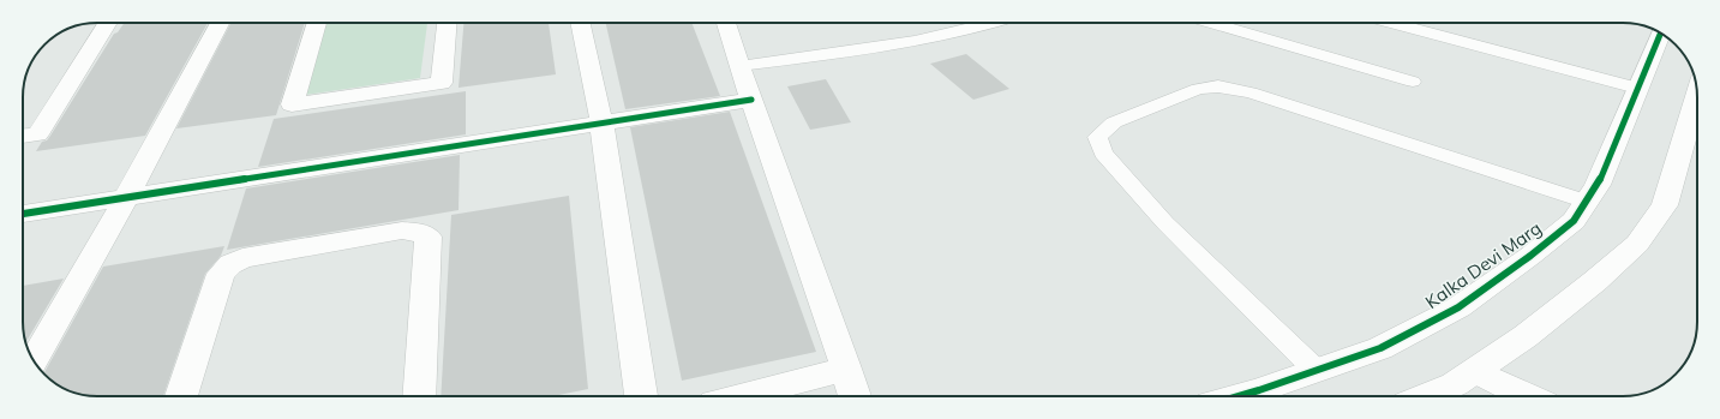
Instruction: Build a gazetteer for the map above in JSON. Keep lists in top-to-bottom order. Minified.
{"streets":{"street":["Kalka Devi Marg"]}}
